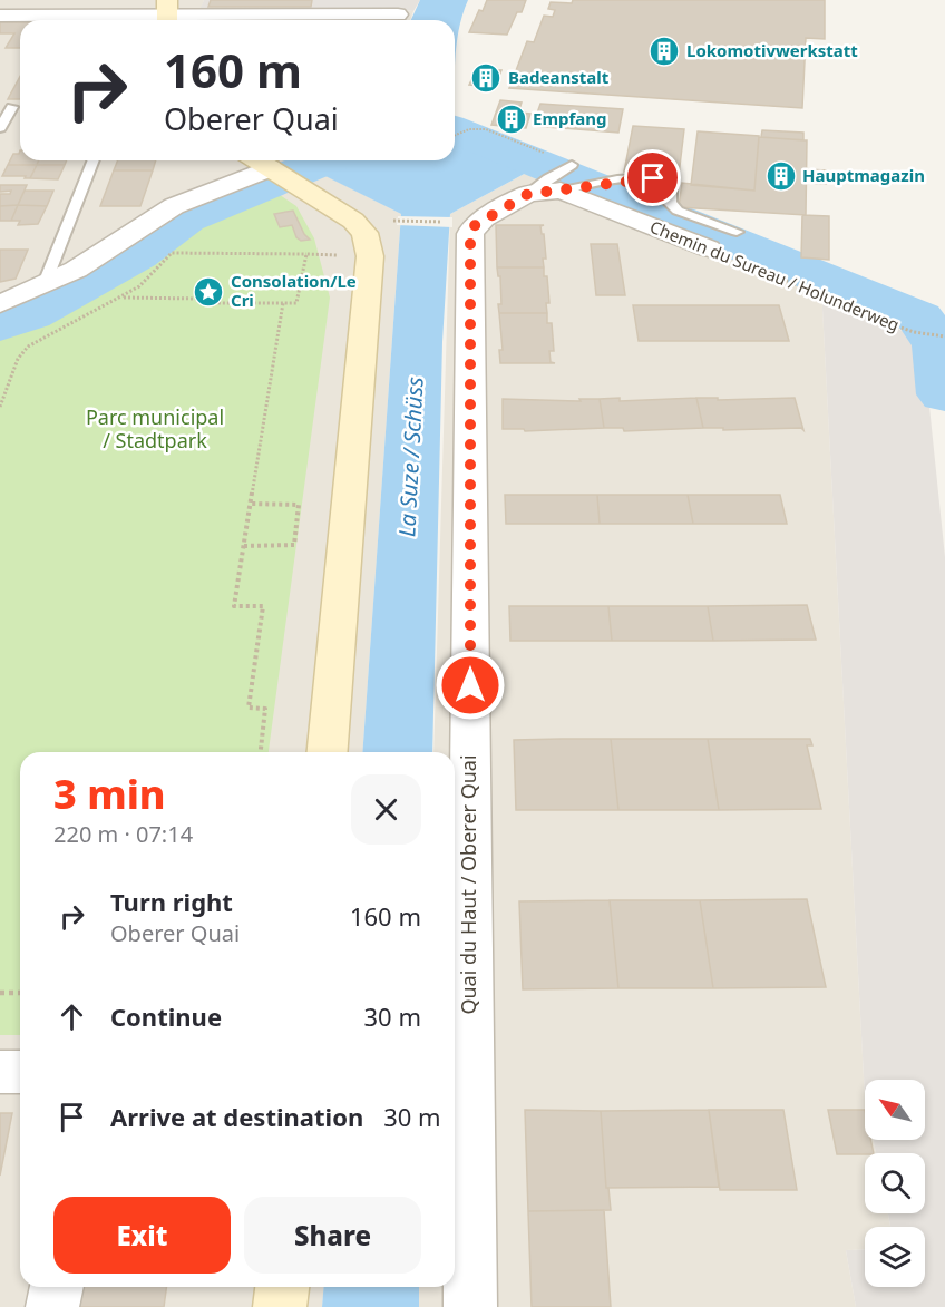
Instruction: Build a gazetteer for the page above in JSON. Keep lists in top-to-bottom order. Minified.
{"streets":{"street":["Chemin du Sureau / Holunderweg","Quai du Haut / Oberer Quai"]},"water":["La Suze / Schüss"],"parks":["Parc municipal / Stadtpark"],"places":{"building":["Lokomotivwerkstatt","Badeanstalt","Empfang","Hauptmagazin"],"place":["Consolation/Le Cri"]},"north":"top left","page":{"turn":["160 m","Oberer Quai"],"heading":["3 min","220 m · 07:14"],"list":[{"name":"Turn right","note":"Oberer Quai","value":"160 m"},{"name":"Continue","value":"30 m"},{"name":"Arrive at destination","value":"30 m"}],"buttons":["Exit","Share"]}}
